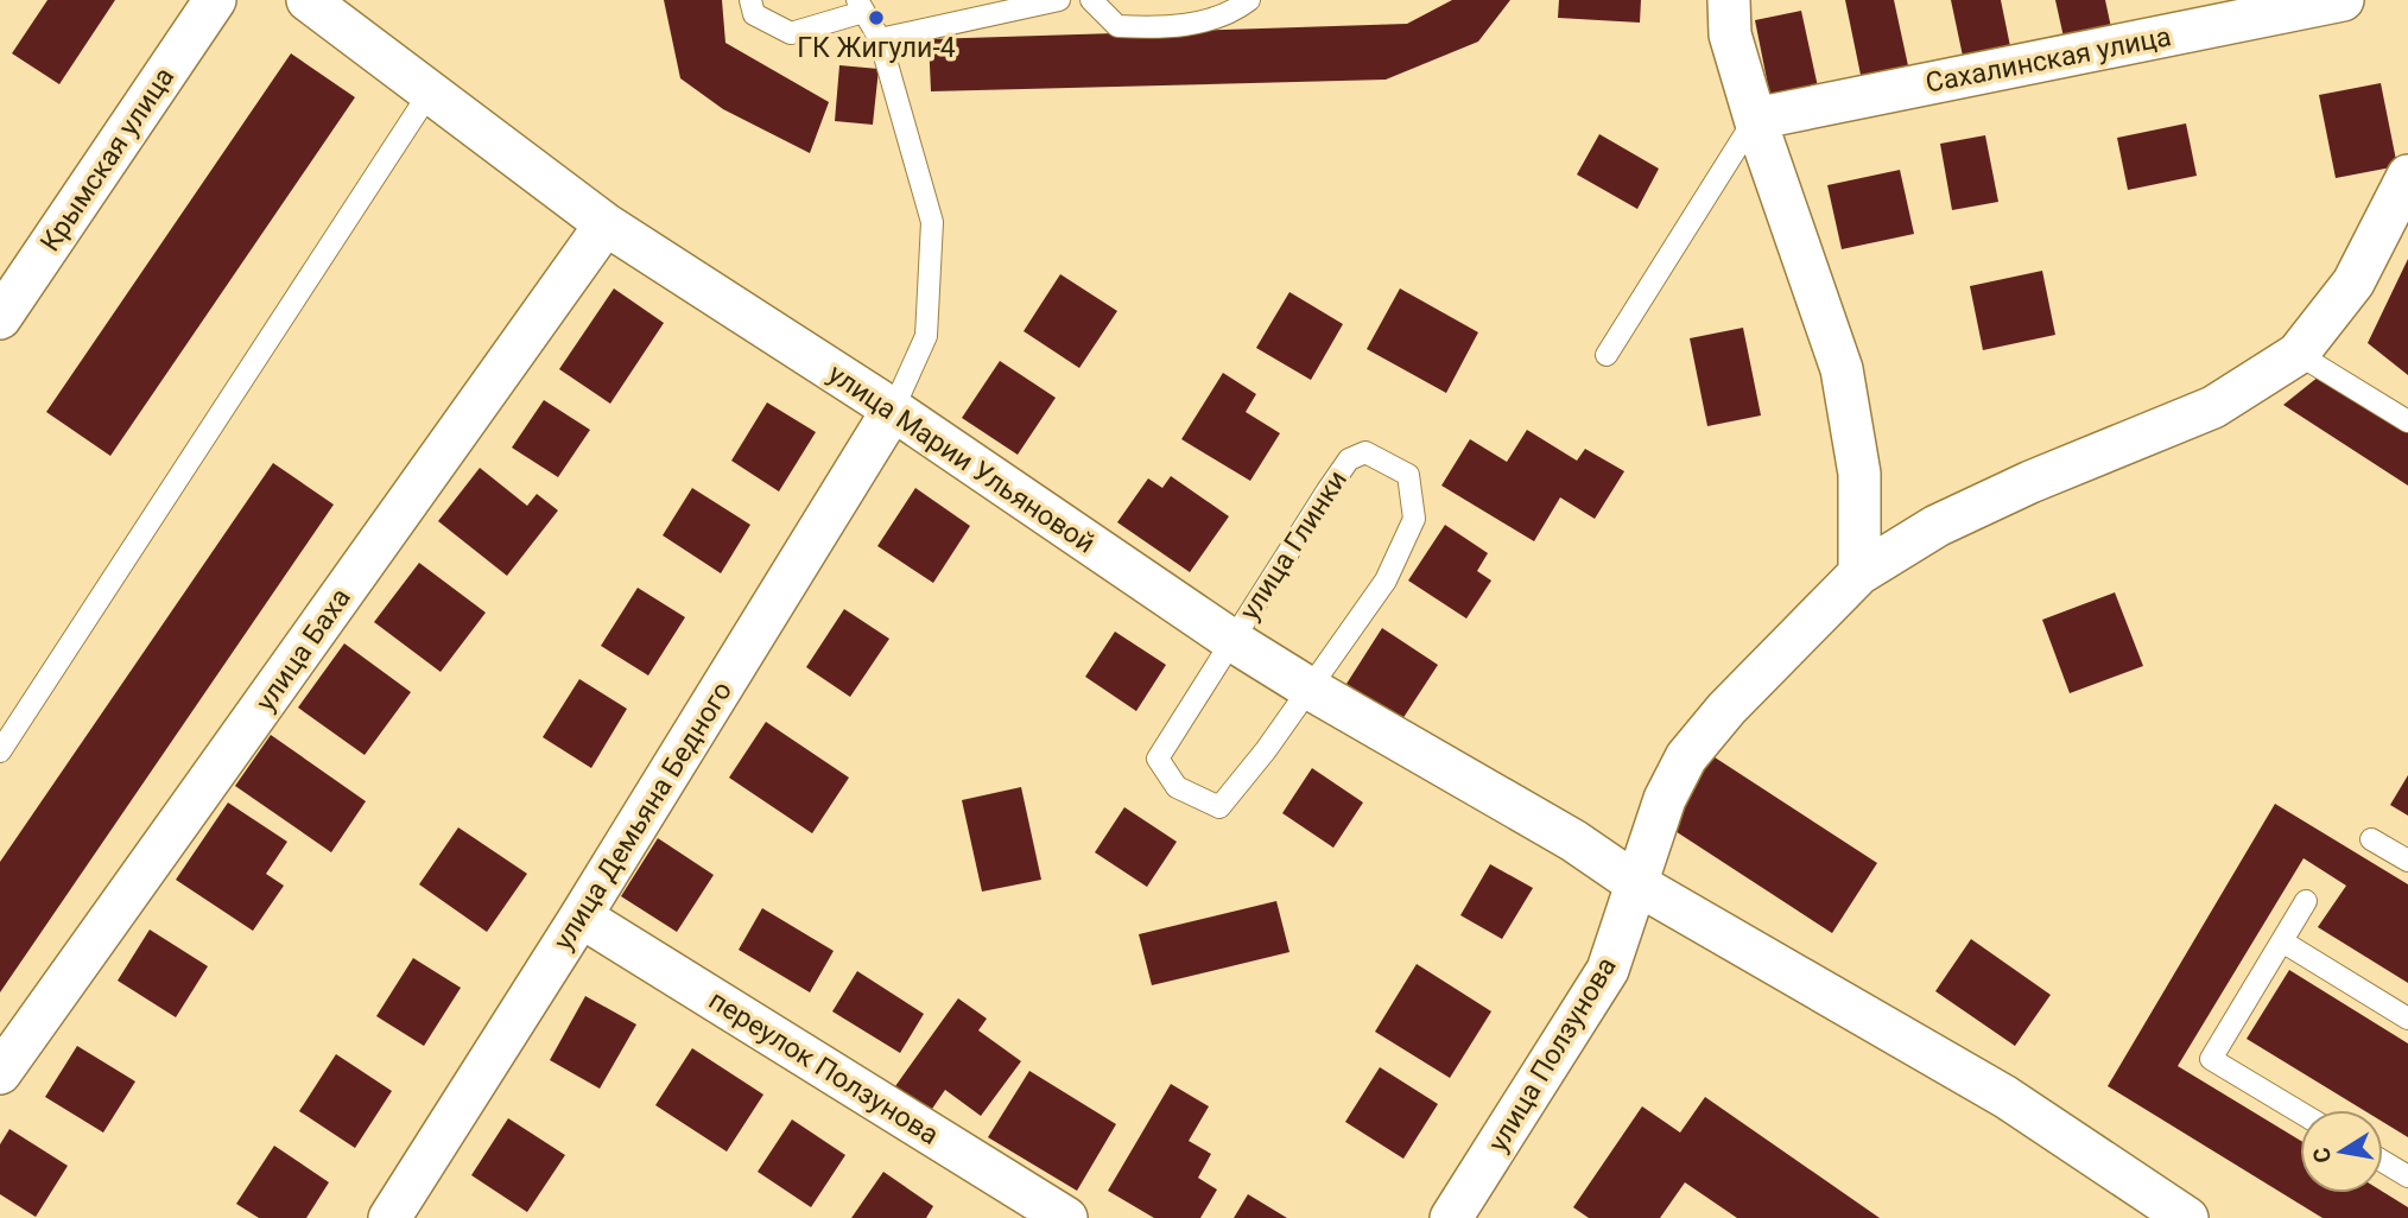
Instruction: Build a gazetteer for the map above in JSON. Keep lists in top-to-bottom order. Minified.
{"streets":{"street":["Сахалинская улица","Крымская улица","улица Марии Ульяновой","улица Баха","улица Демьяна Бедного","улица Ползунова","переулок Ползунова"],"lane":["улица Глинки"]},"crossings":[["улица Марии Ульяновой","улица Глинки"],["улица Марии Ульяновой","улица Баха"],["улица Марии Ульяновой","улица Демьяна Бедного"],["улица Марии Ульяновой","улица Ползунова"],["улица Демьяна Бедного","переулок Ползунова"]],"places":["ГК Жигули-4"],"north":"left"}
